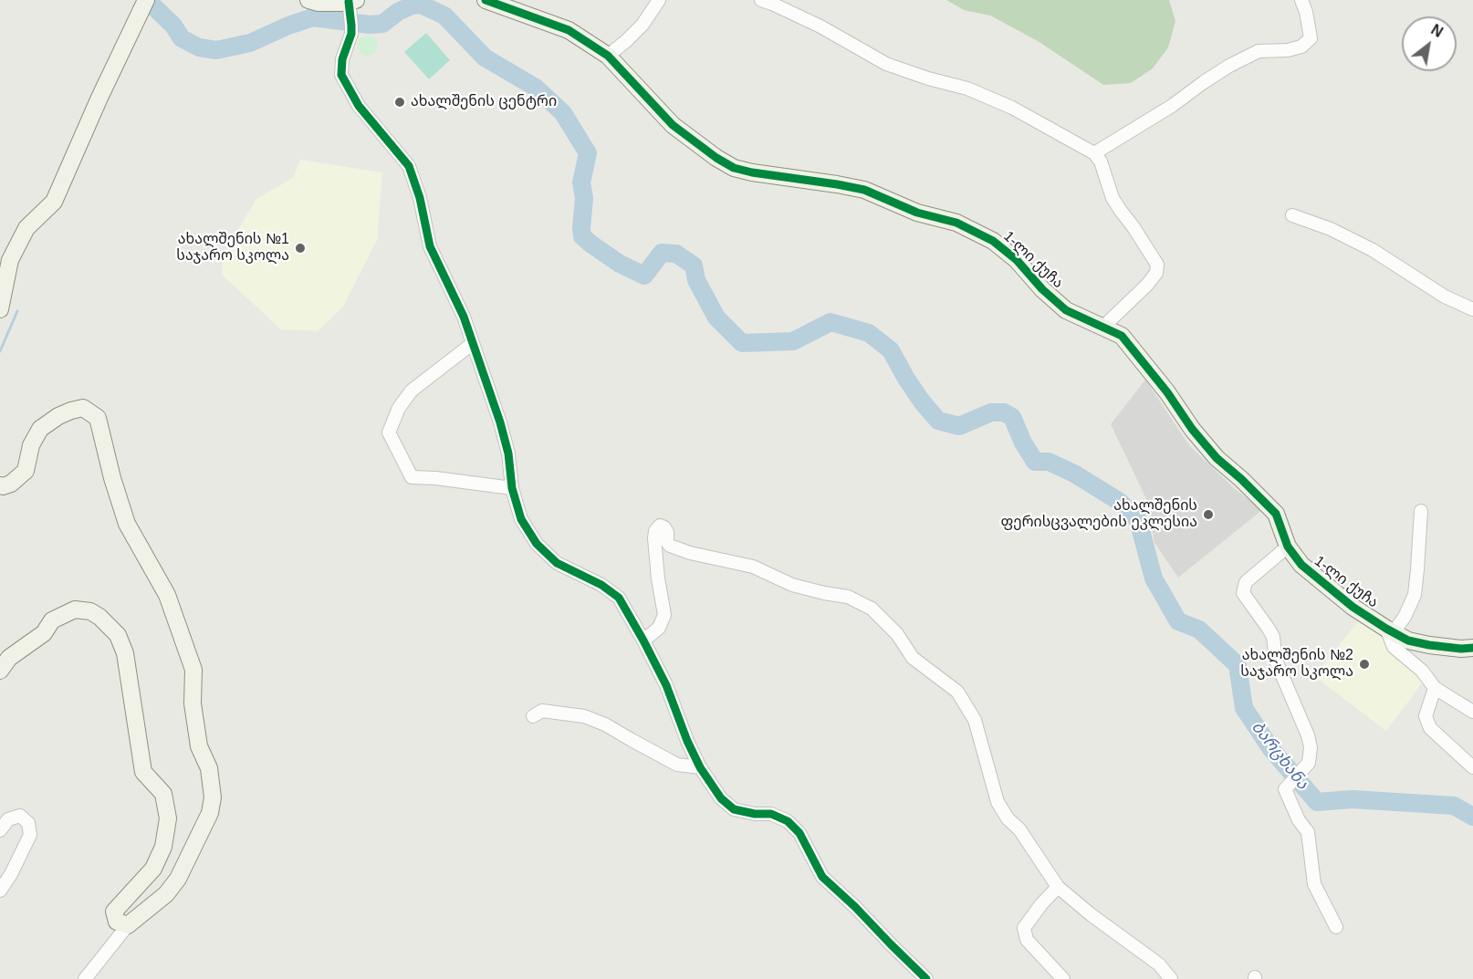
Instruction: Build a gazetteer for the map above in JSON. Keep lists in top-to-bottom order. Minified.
{"streets":{"street":["1-ლი ქუჩა"]},"water":["ბარცხანა"],"places":["ახალშენის ცენტრი","ახალშენის №1 საჯარო სკოლა","ახალშენის ფერისცვალების ეკლესია","ახალშენის №2 საჯარო სკოლა"],"north":"top right"}
